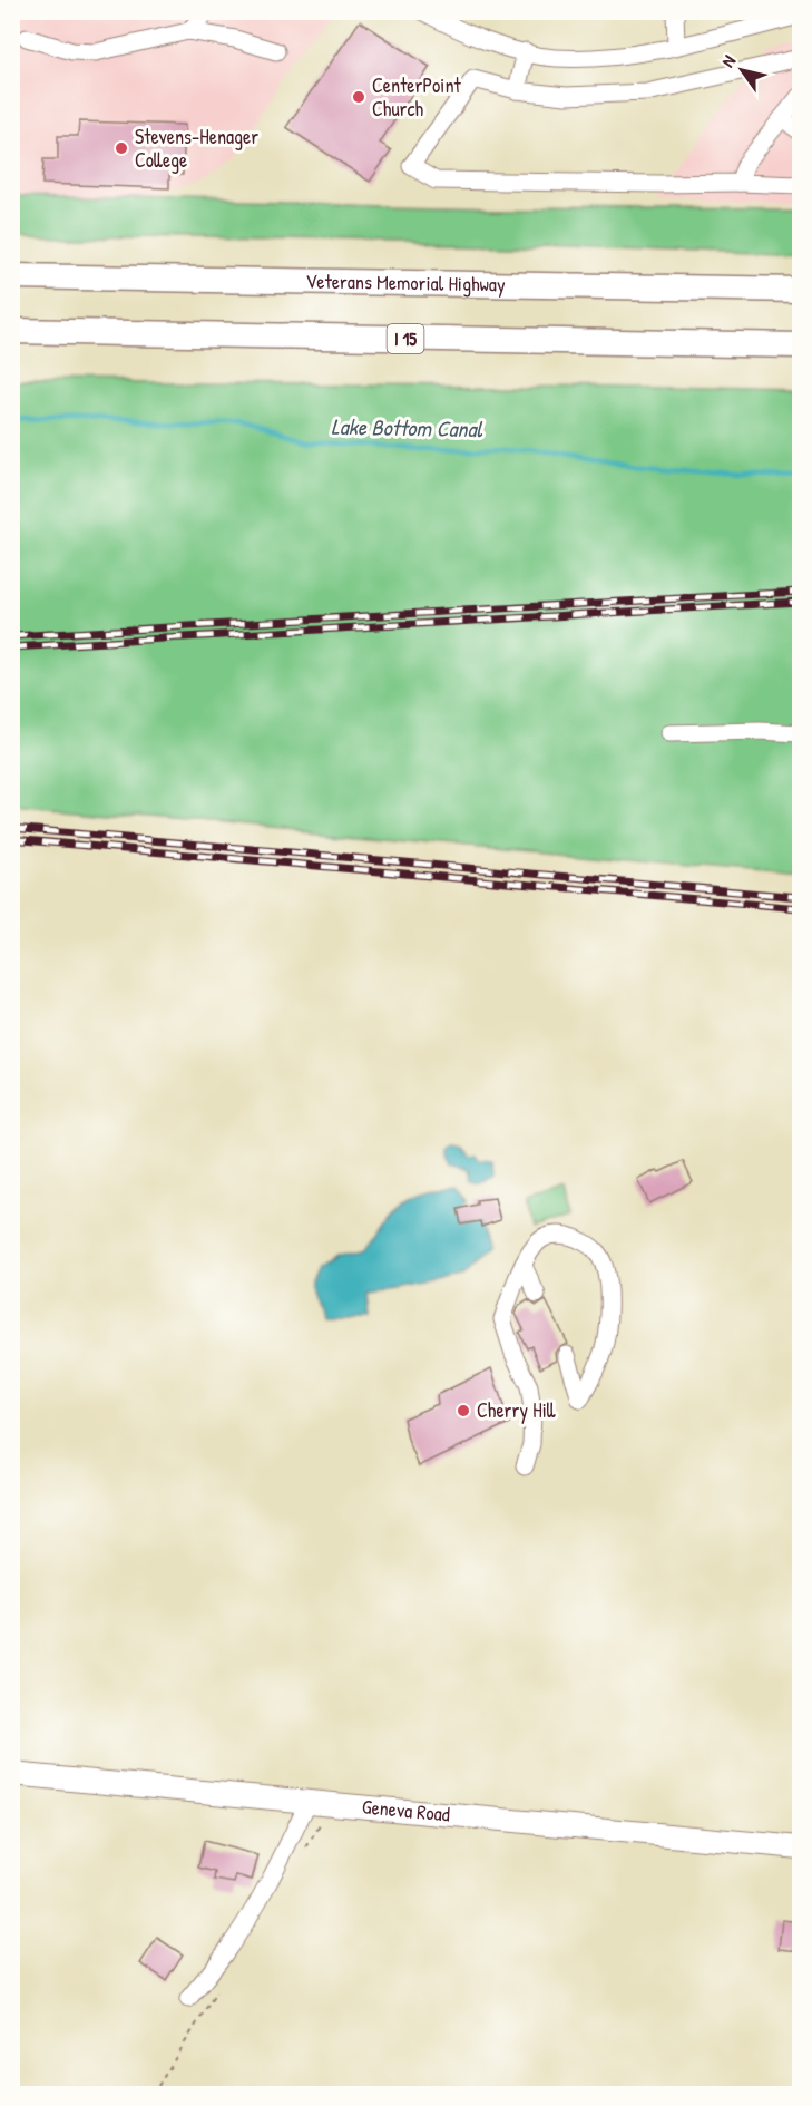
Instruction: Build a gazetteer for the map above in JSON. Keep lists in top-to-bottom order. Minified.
{"streets":{"highway":["Veterans Memorial Highway","I 15"],"main road":["Geneva Road"]},"water":["Lake Bottom Canal"],"places":["CenterPoint Church","Stevens-Henager College","Cherry Hill"],"north":"top left"}
